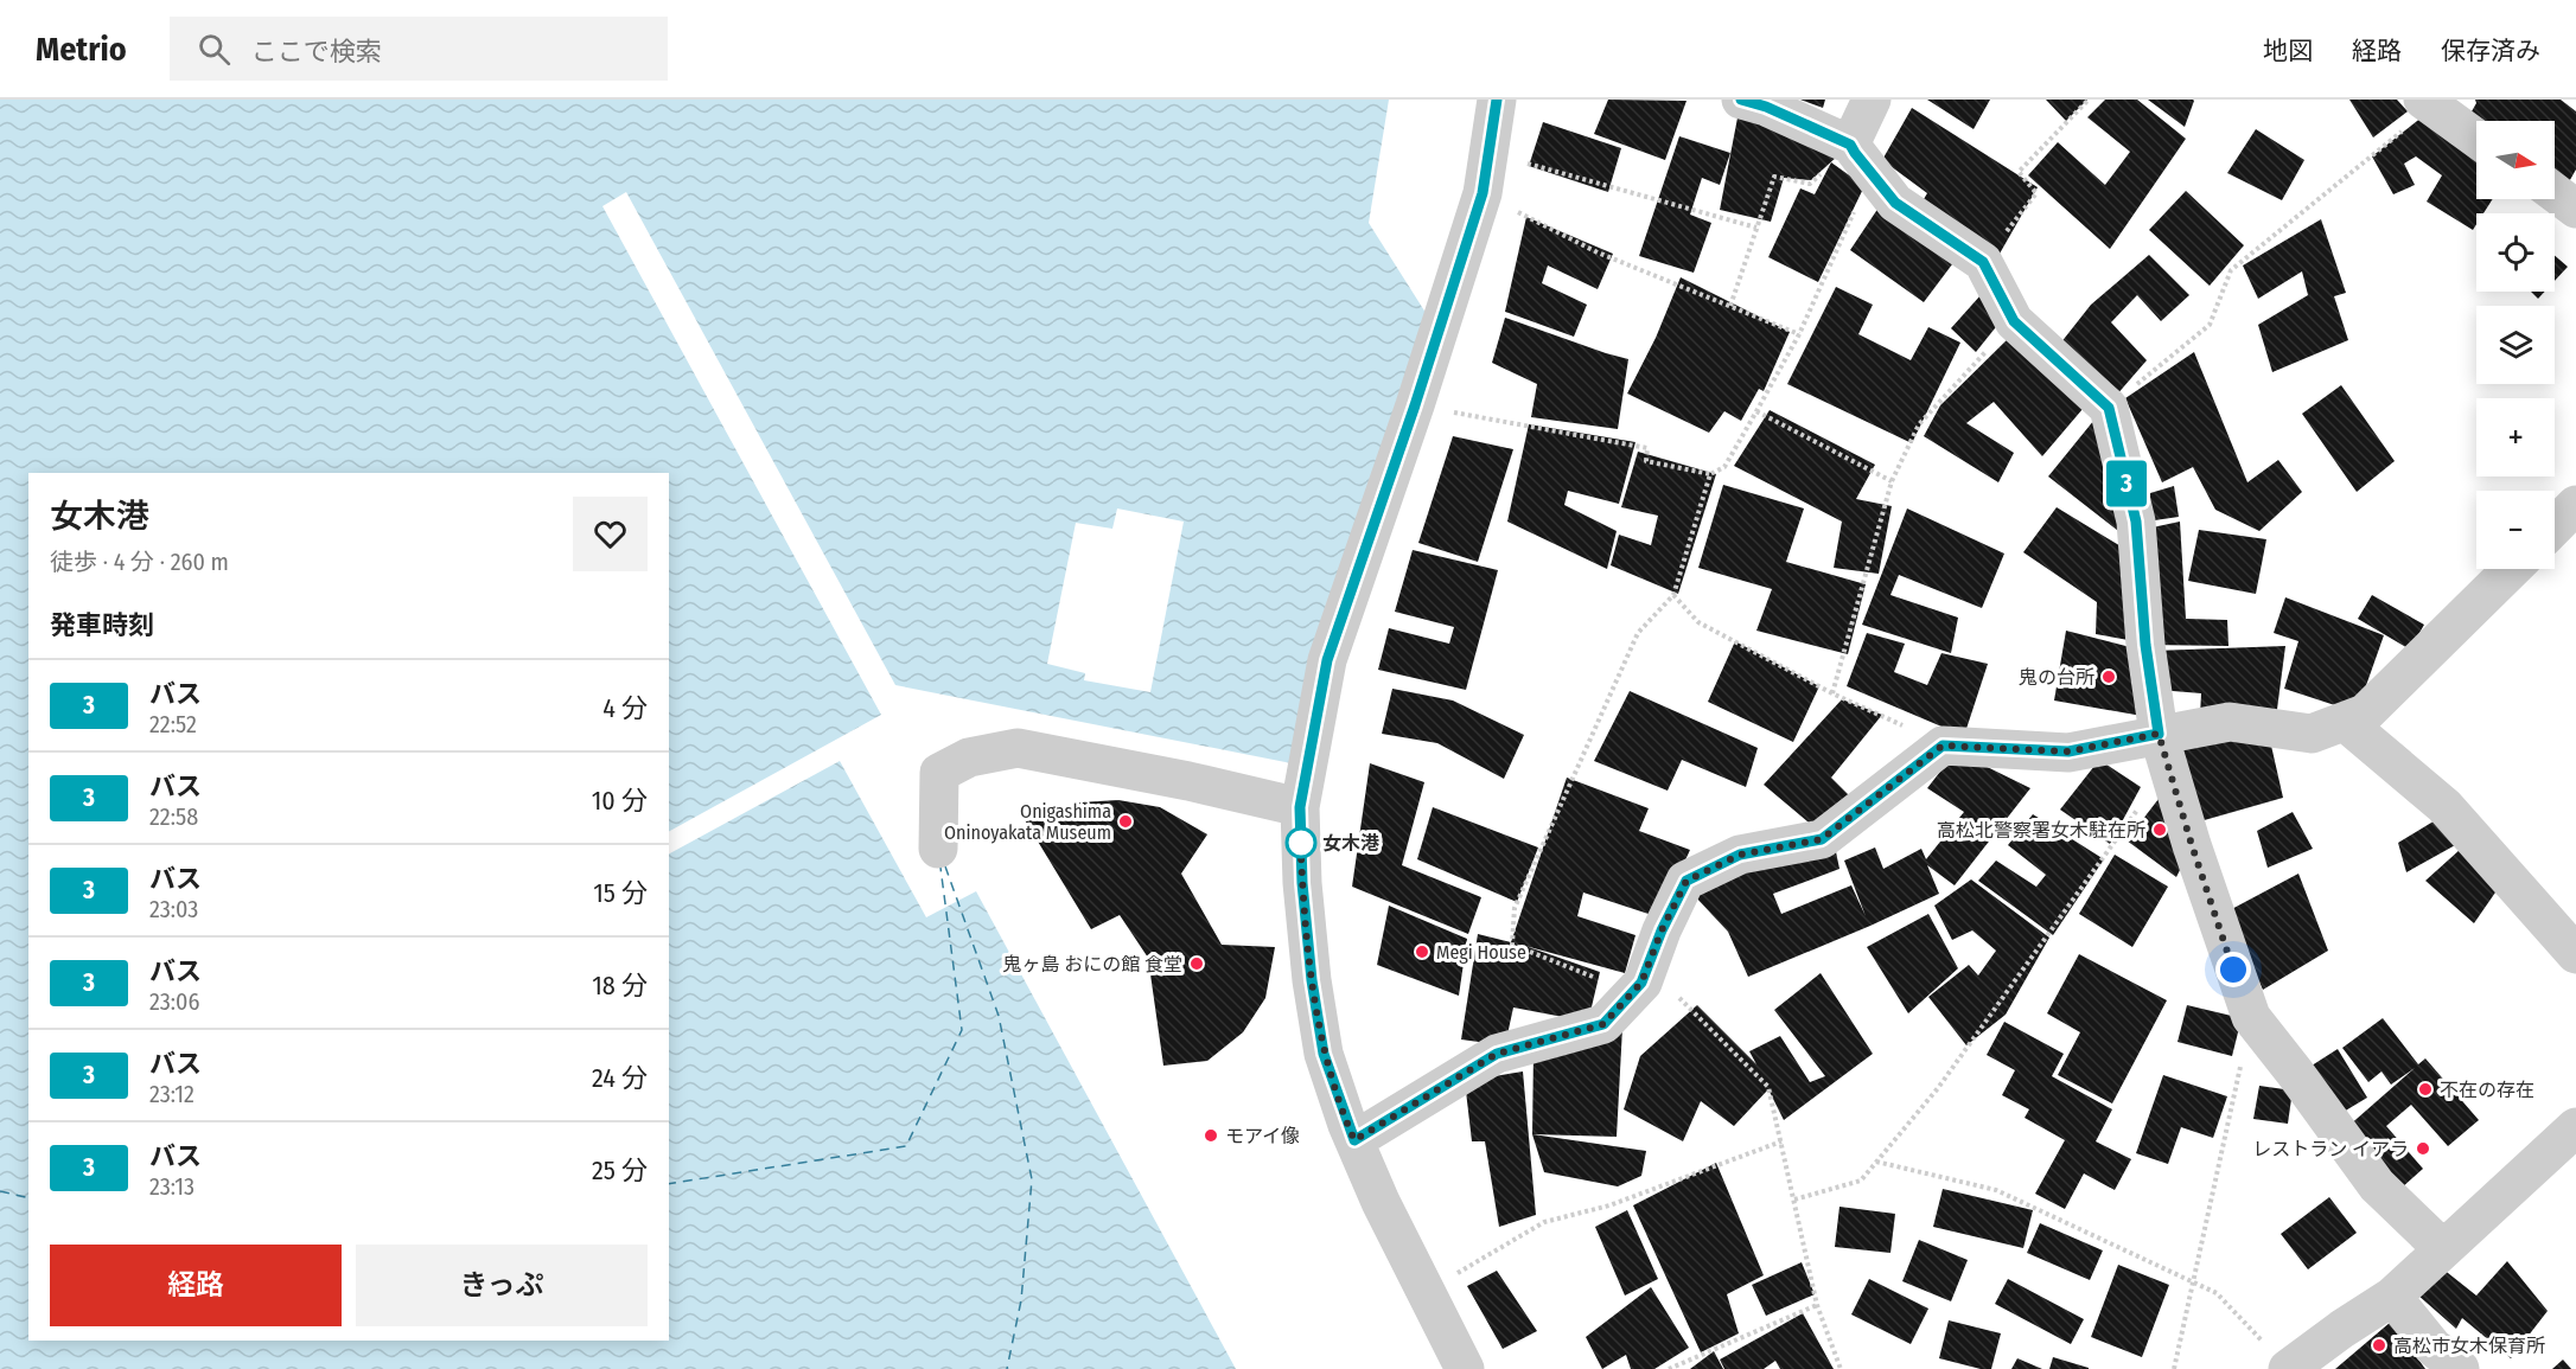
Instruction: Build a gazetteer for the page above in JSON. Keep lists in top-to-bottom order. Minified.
{"places":["鬼の台所","Onigashima Oninoyakata Museum","高松北警察署女木駐在所","女木港","Megi House","鬼ヶ島 おにの館 食堂","不在の存在","モアイ像","レストラン イアラ","高松市女木保育所"],"lines":["bus line 3"],"north":"right","page":{"header":"Metrio","search":"ここで検索","nav":["地図","経路","保存済み"],"on_map":"3","map_buttons":["+","−"],"heading":[["女木港","徒歩 · 4 分 · 260 m"],"発車時刻"],"list":[{"mark":"3","name":"バス","note":"22:52","value":"4 分"},{"mark":"3","name":"バス","note":"22:58","value":"10 分"},{"mark":"3","name":"バス","note":"23:03","value":"15 分"},{"mark":"3","name":"バス","note":"23:06","value":"18 分"},{"mark":"3","name":"バス","note":"23:12","value":"24 分"},{"mark":"3","name":"バス","note":"23:13","value":"25 分"}],"buttons":["経路","きっぷ"]}}
